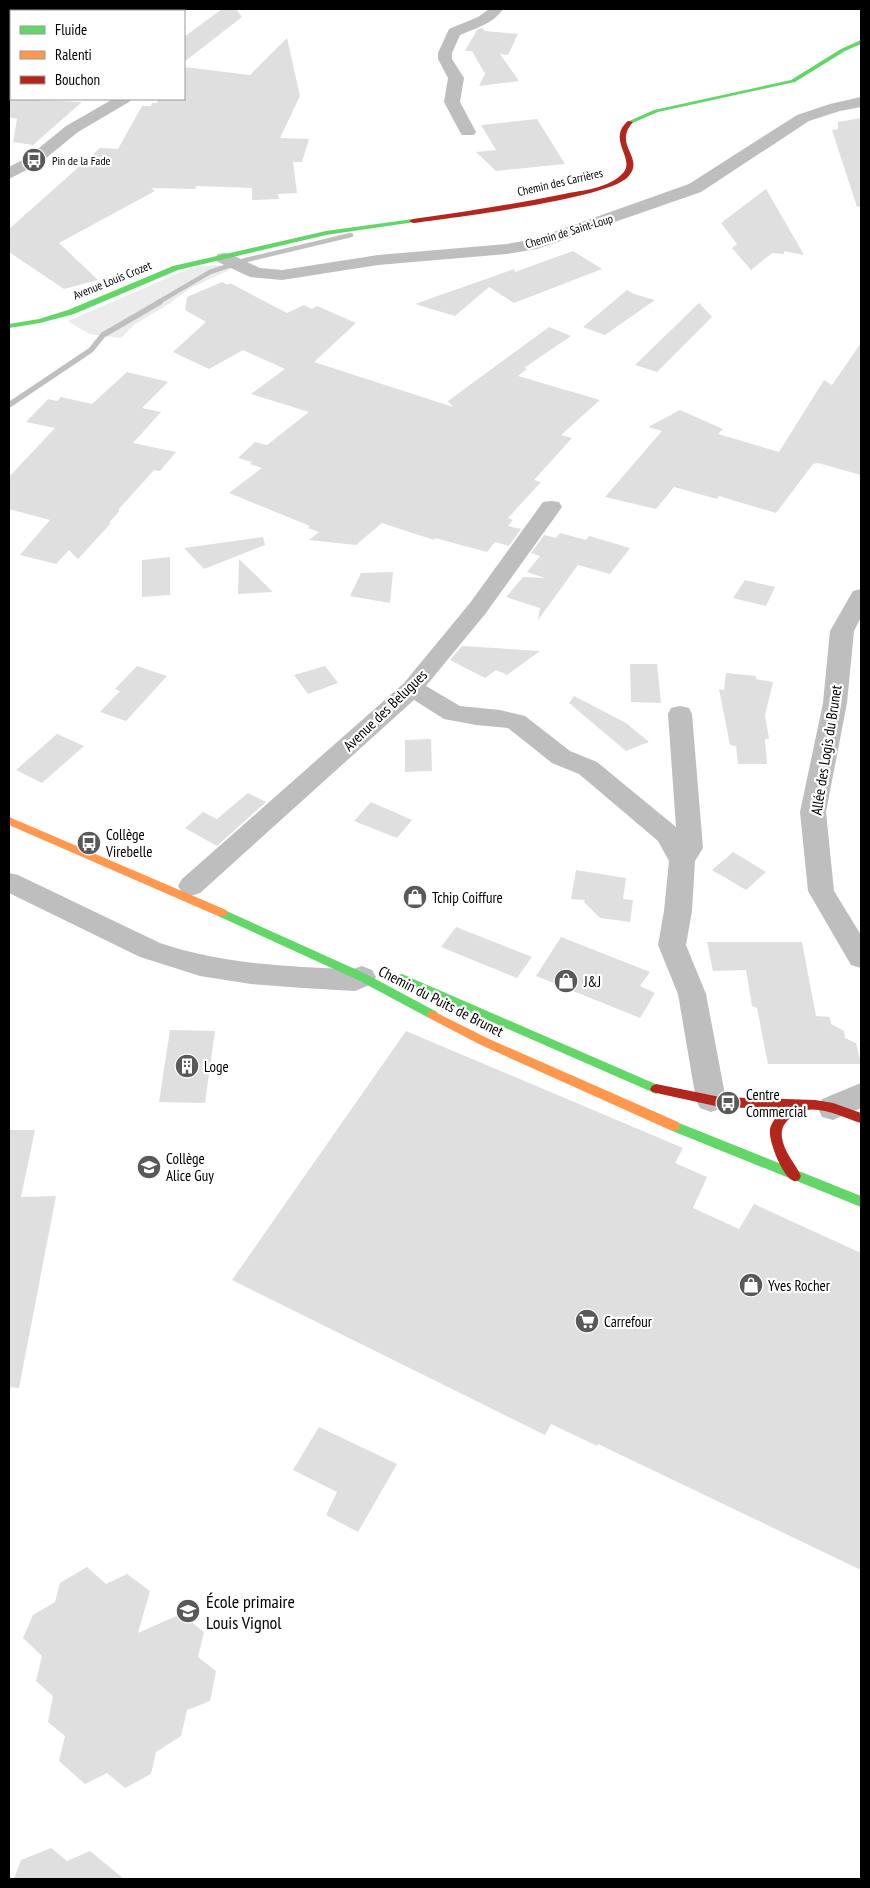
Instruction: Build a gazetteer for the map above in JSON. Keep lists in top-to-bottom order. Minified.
{"streets":{"street":["Chemin des Carrières","Chemin de Saint-Loup","Avenue Louis Crozet","Avenue des Belugues","Allée des Logis du Brunet","Chemin du Puits de Brunet"]},"crossings":[["Chemin des Carrières","Chemin de Saint-Loup"],["Chemin des Carrières","Avenue Louis Crozet"],["Chemin de Saint-Loup","Avenue Louis Crozet"]],"places":{"bus stop":["Pin de la Fade","Collège Virebelle","Centre Commercial"],"shop":["Tchip Coiffure","J&J","Yves Rocher"],"building":["Loge"],"school or university":["Collège Alice Guy","École primaire Louis Vignol"],"supermarket":["Carrefour"]},"legend":["Fluide","Ralenti","Bouchon"]}
